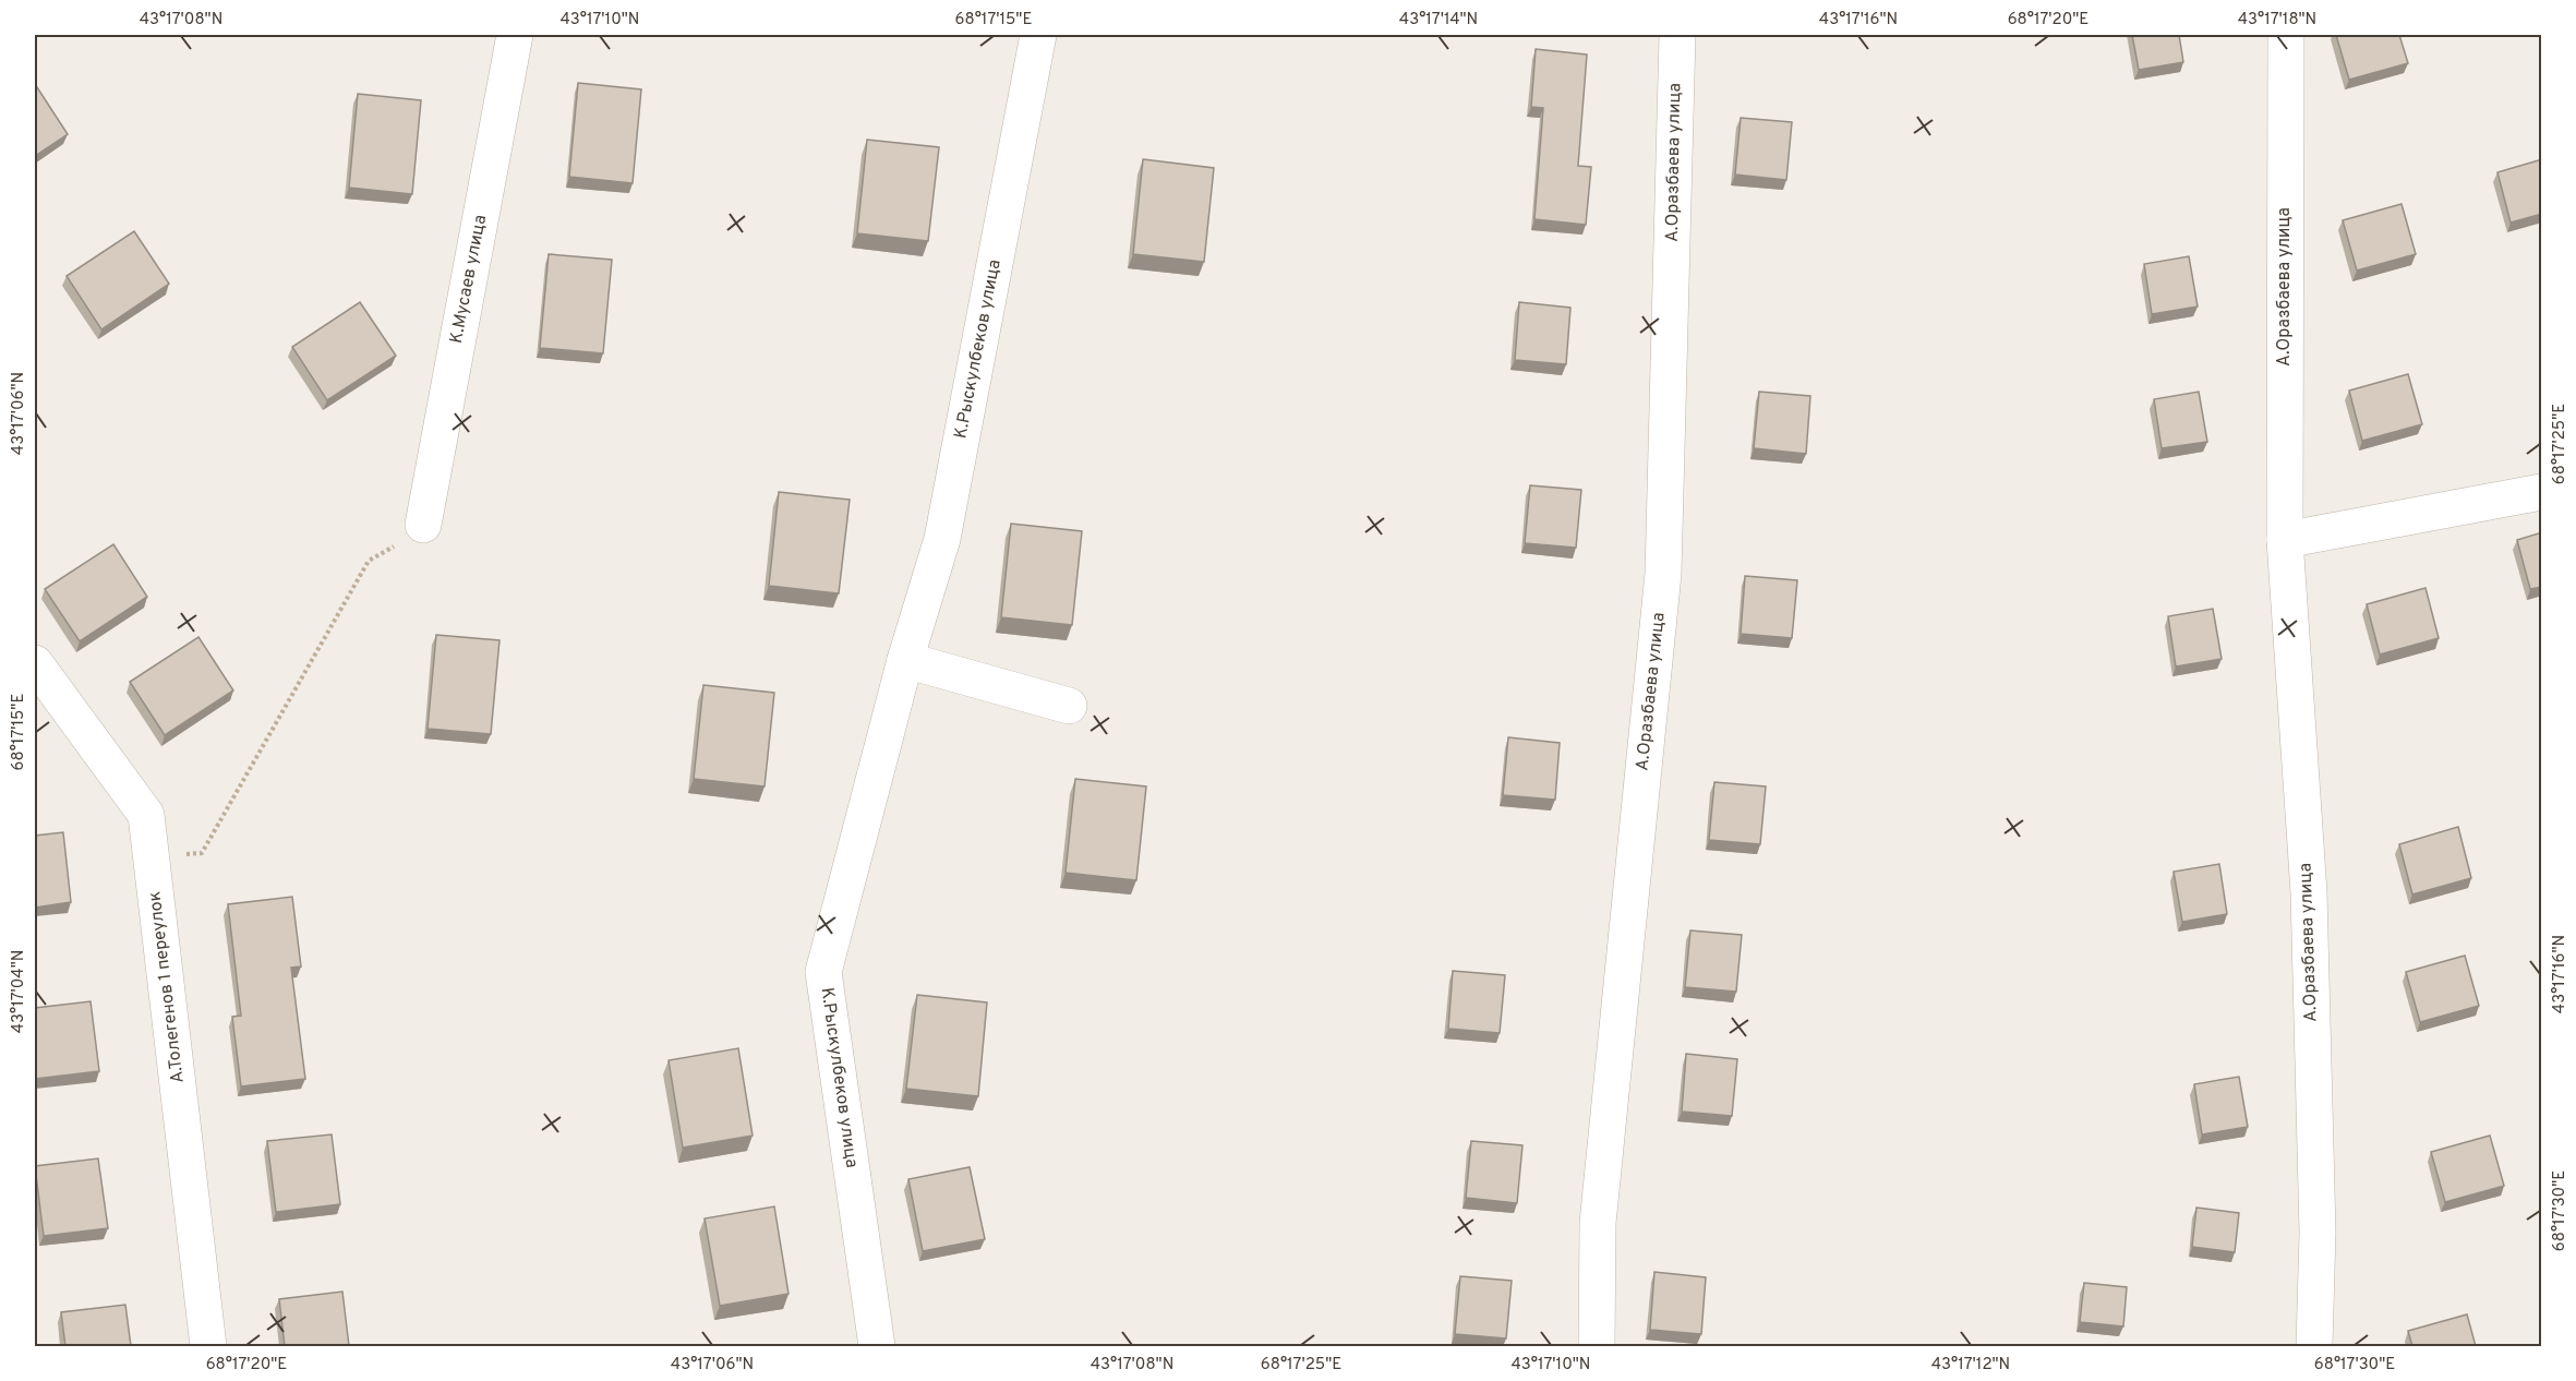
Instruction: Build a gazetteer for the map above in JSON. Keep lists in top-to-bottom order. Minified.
{"streets":{"street":["А.Оразбаева улица","К.Мусаев улица","К.Рыскулбеков улица","А.Толегенов 1 переулок"]},"coordinates":["43°17'08\"N","43°17'10\"N","68°17'15\"E","43°17'14\"N","43°17'16\"N","68°17'20\"E","43°17'18\"N","43°17'06\"N","68°17'25\"E","43°17'04\"N","68°17'30\"E","43°17'12\"N"]}
